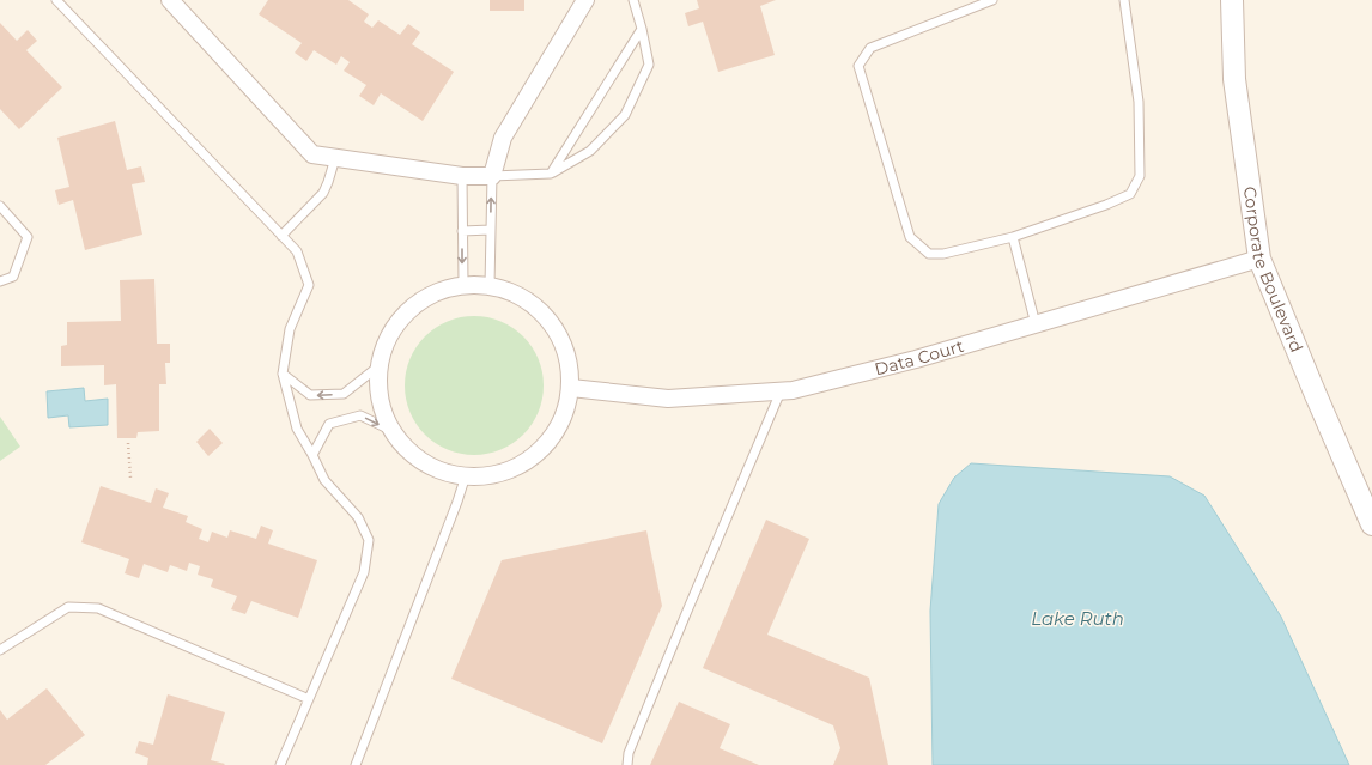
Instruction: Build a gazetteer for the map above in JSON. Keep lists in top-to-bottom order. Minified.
{"streets":{"street":["Corporate Boulevard","Data Court"]},"crossings":[["Corporate Boulevard","Data Court"]],"water":["Lake Ruth"]}
